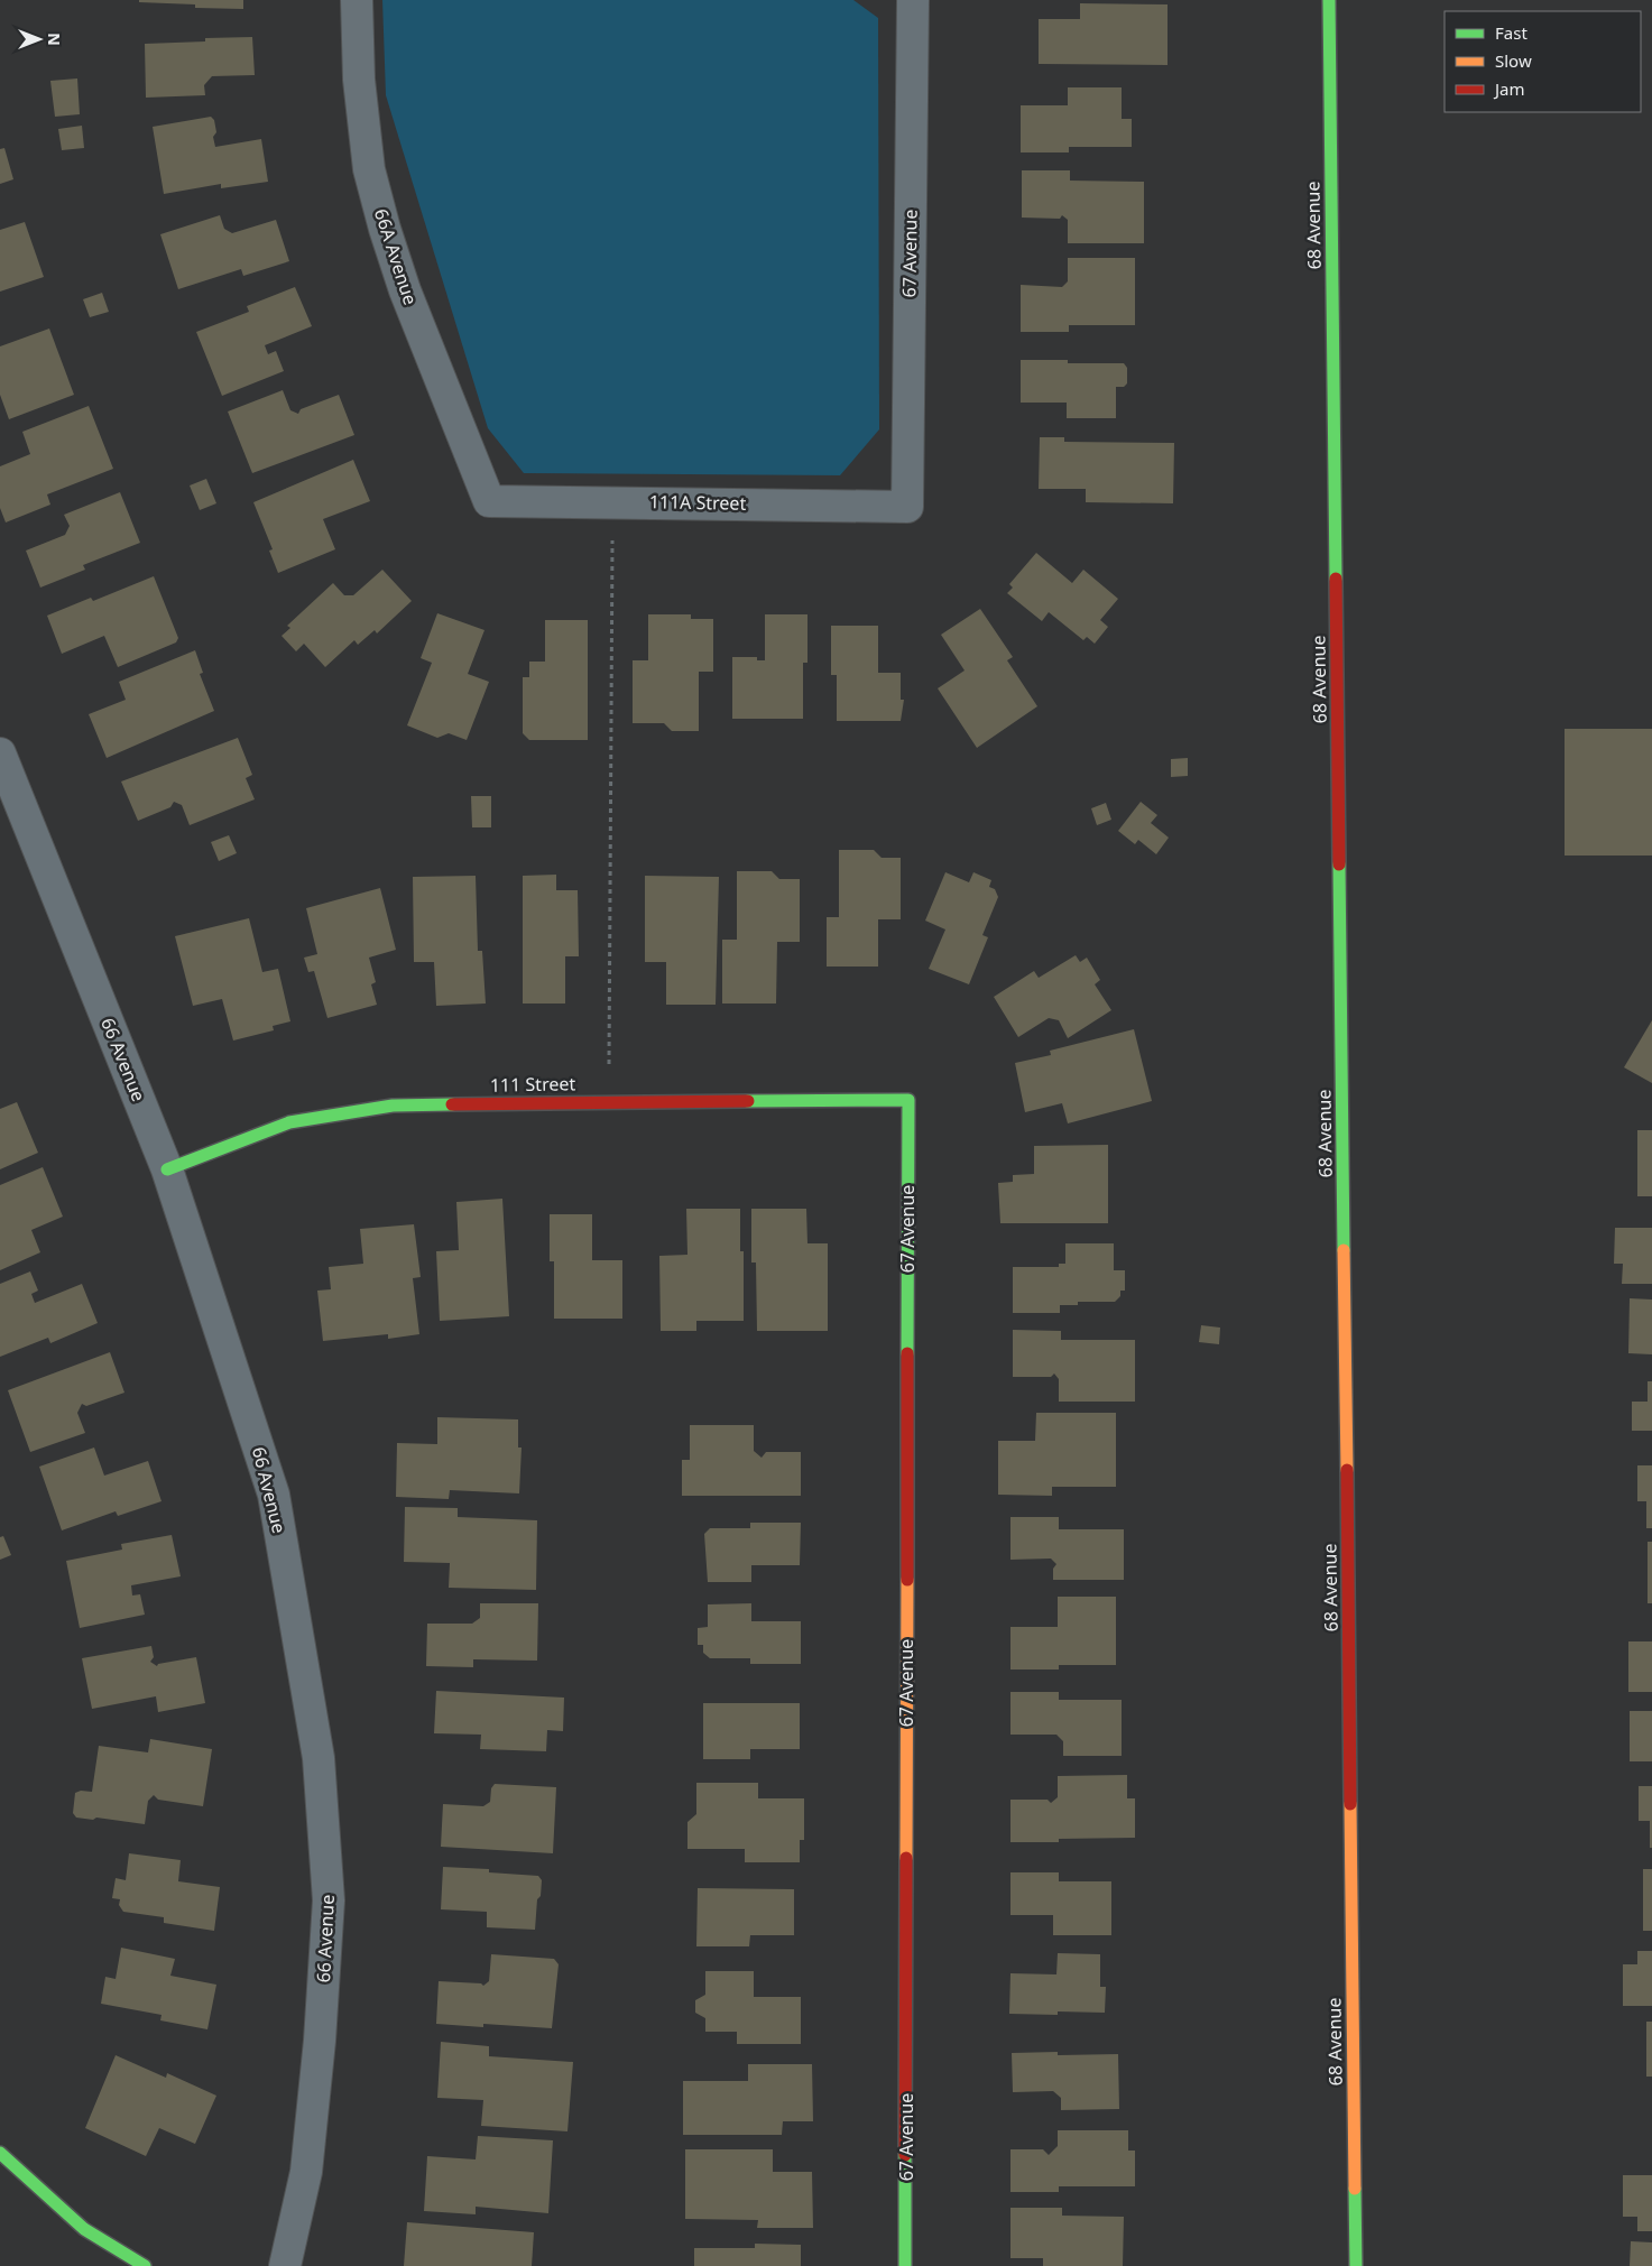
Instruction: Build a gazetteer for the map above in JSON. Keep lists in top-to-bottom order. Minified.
{"streets":{"main road":["68 Avenue","67 Avenue","111 Street"],"street":["66A Avenue","111A Street","66 Avenue"]},"crossings":[["67 Avenue","111A Street"],["67 Avenue","111 Street"],["66A Avenue","111A Street"],["66 Avenue","111 Street"]],"legend":["Fast","Slow","Jam"],"north":"right"}
